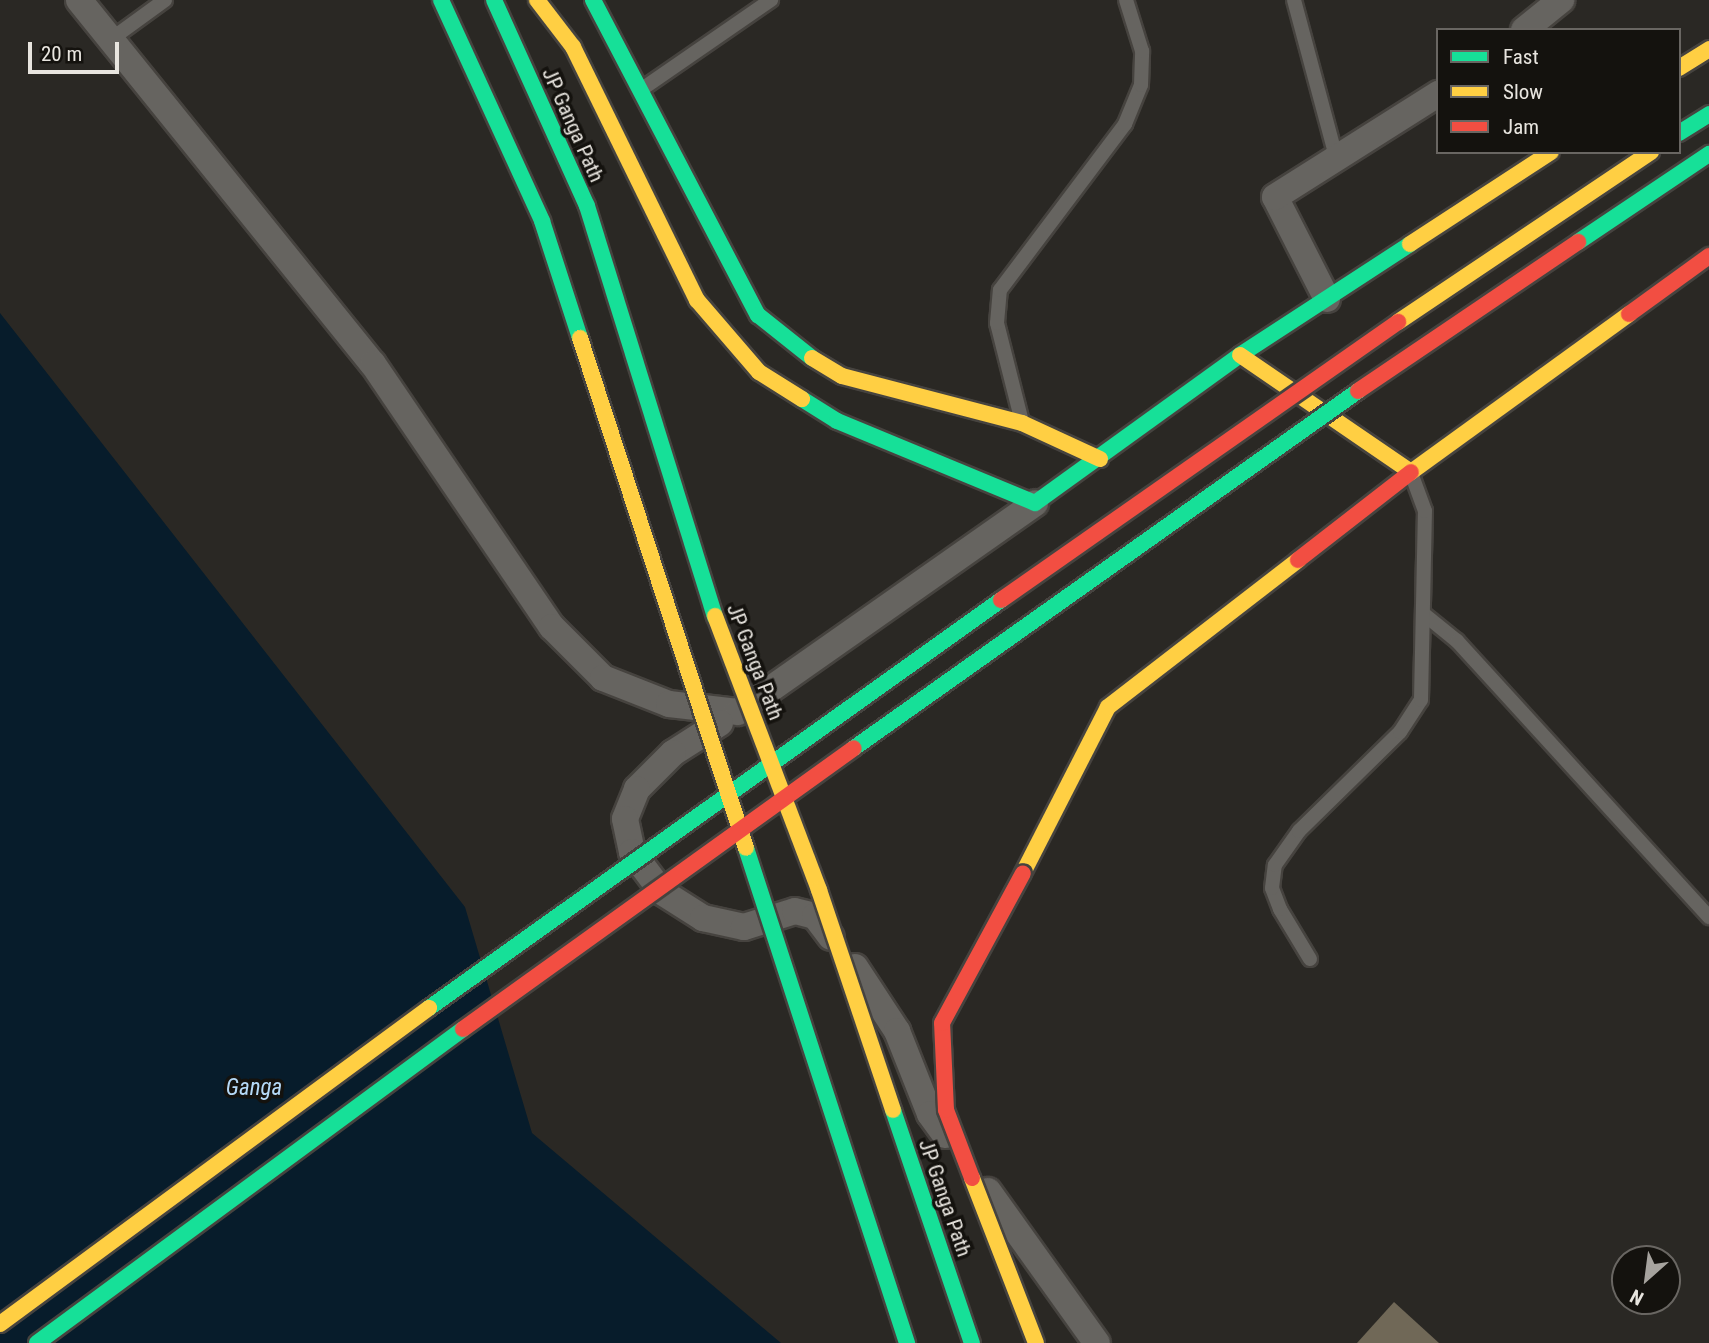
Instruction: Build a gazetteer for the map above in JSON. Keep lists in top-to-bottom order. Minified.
{"streets":{"main road":["JP Ganga Path"]},"water":["Ganga"],"legend":["Fast","Slow","Jam"],"scale_bar":"20 m","north":"bottom left"}
